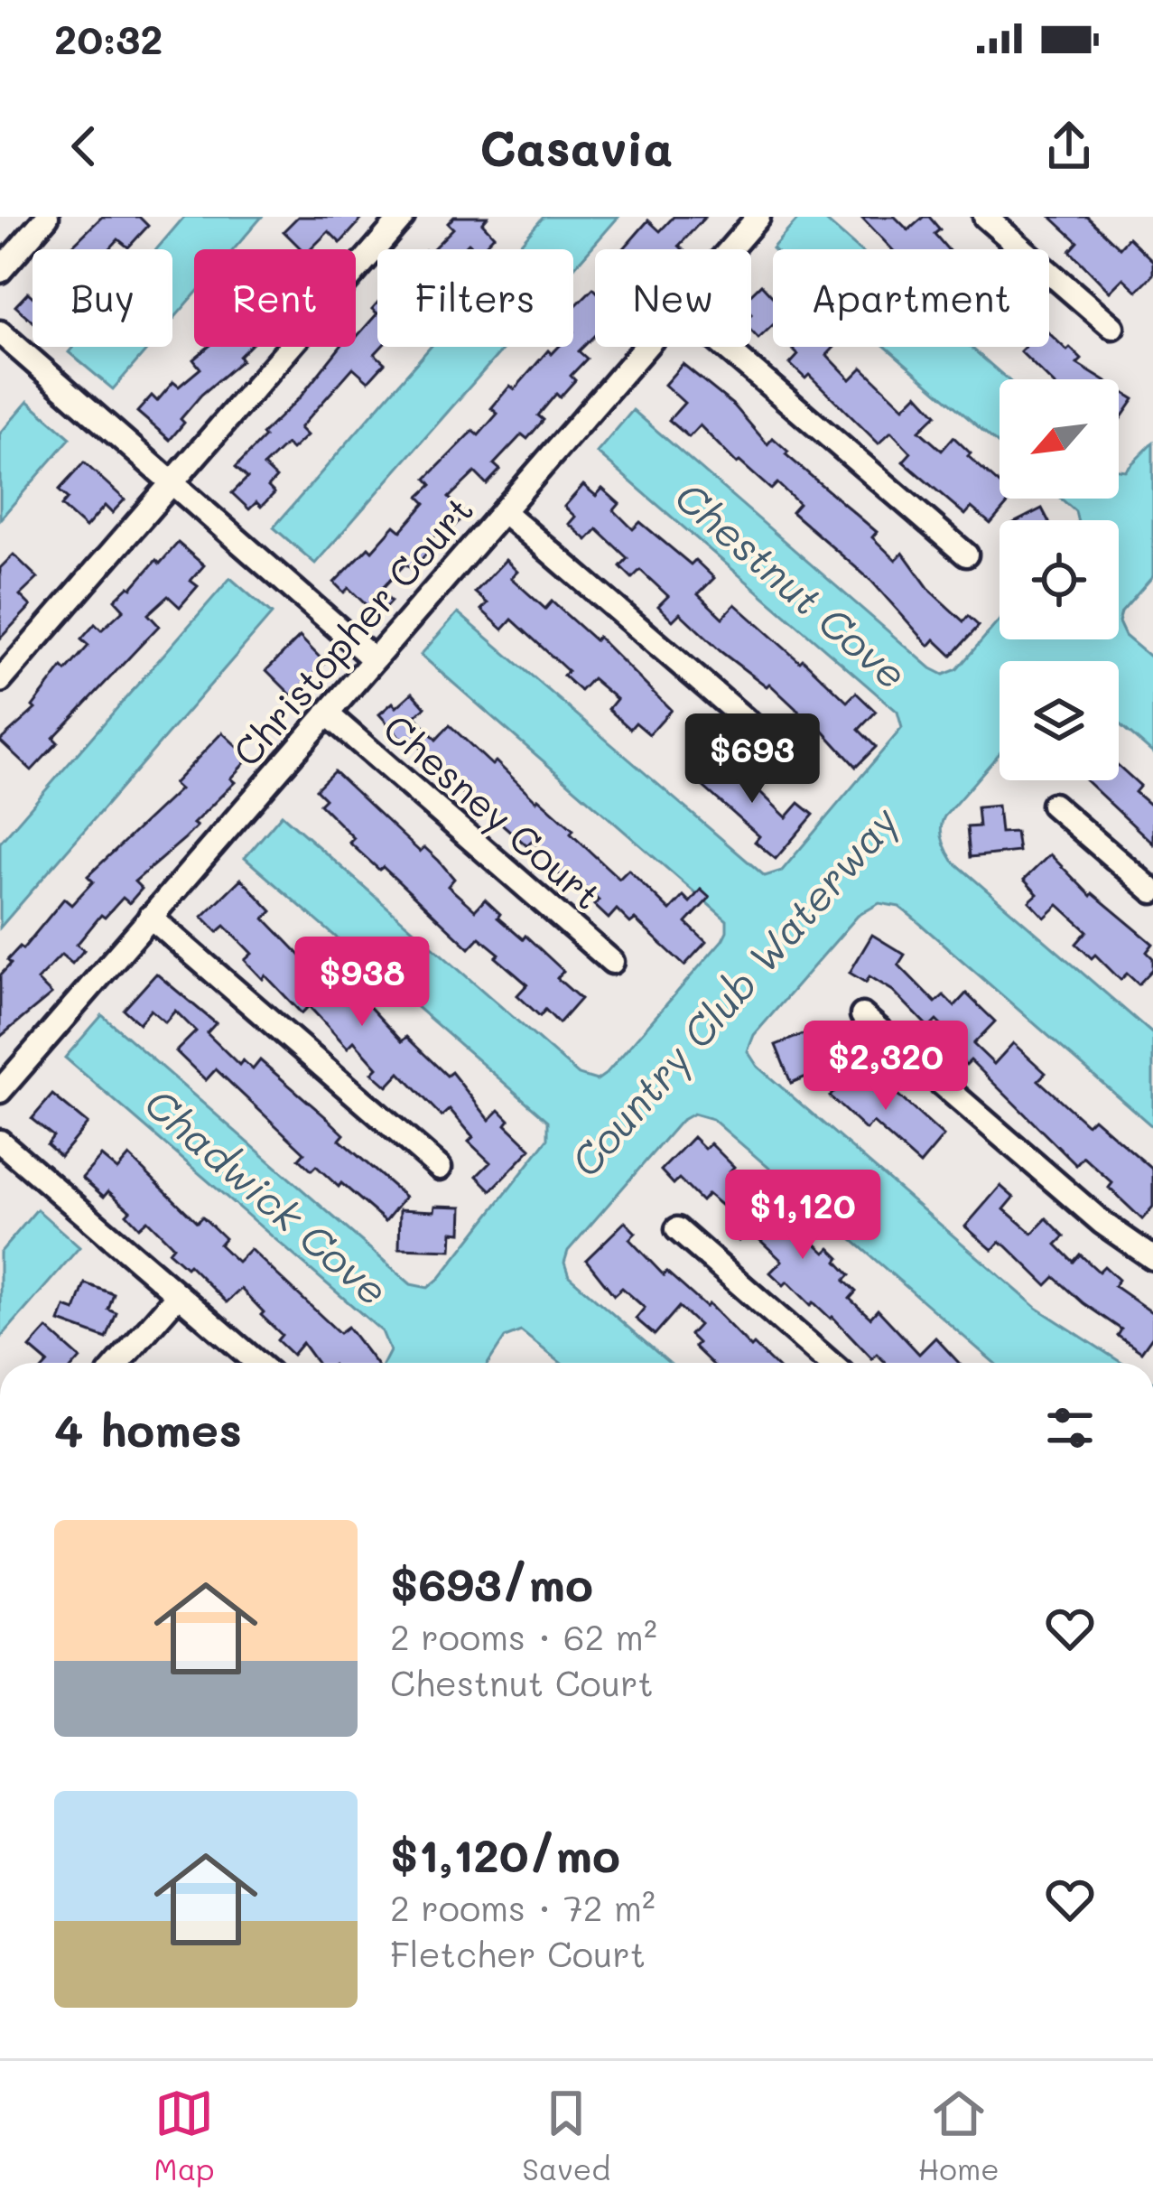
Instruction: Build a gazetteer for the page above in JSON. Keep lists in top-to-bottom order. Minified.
{"streets":{"street":["Christopher Court","Chesney Court"]},"crossings":[["Christopher Court","Chesney Court"]],"water":["Chestnut Cove","Country Club Waterway","Chadwick Cove"],"north":"bottom left","page":{"status":"20:32","header":"Casavia","chip":["Buy","Rent","Filters","New","Apartment"],"price":["$693","$938","$2,320","$1,120"],"heading":"4 homes","list":[{"name":"$693/mo","note":"2 rooms · 62 m² · Chestnut Court"},{"name":"$1,120/mo","note":"2 rooms · 72 m² · Fletcher Court"}],"tabs":["Map","Saved","Home"]}}
